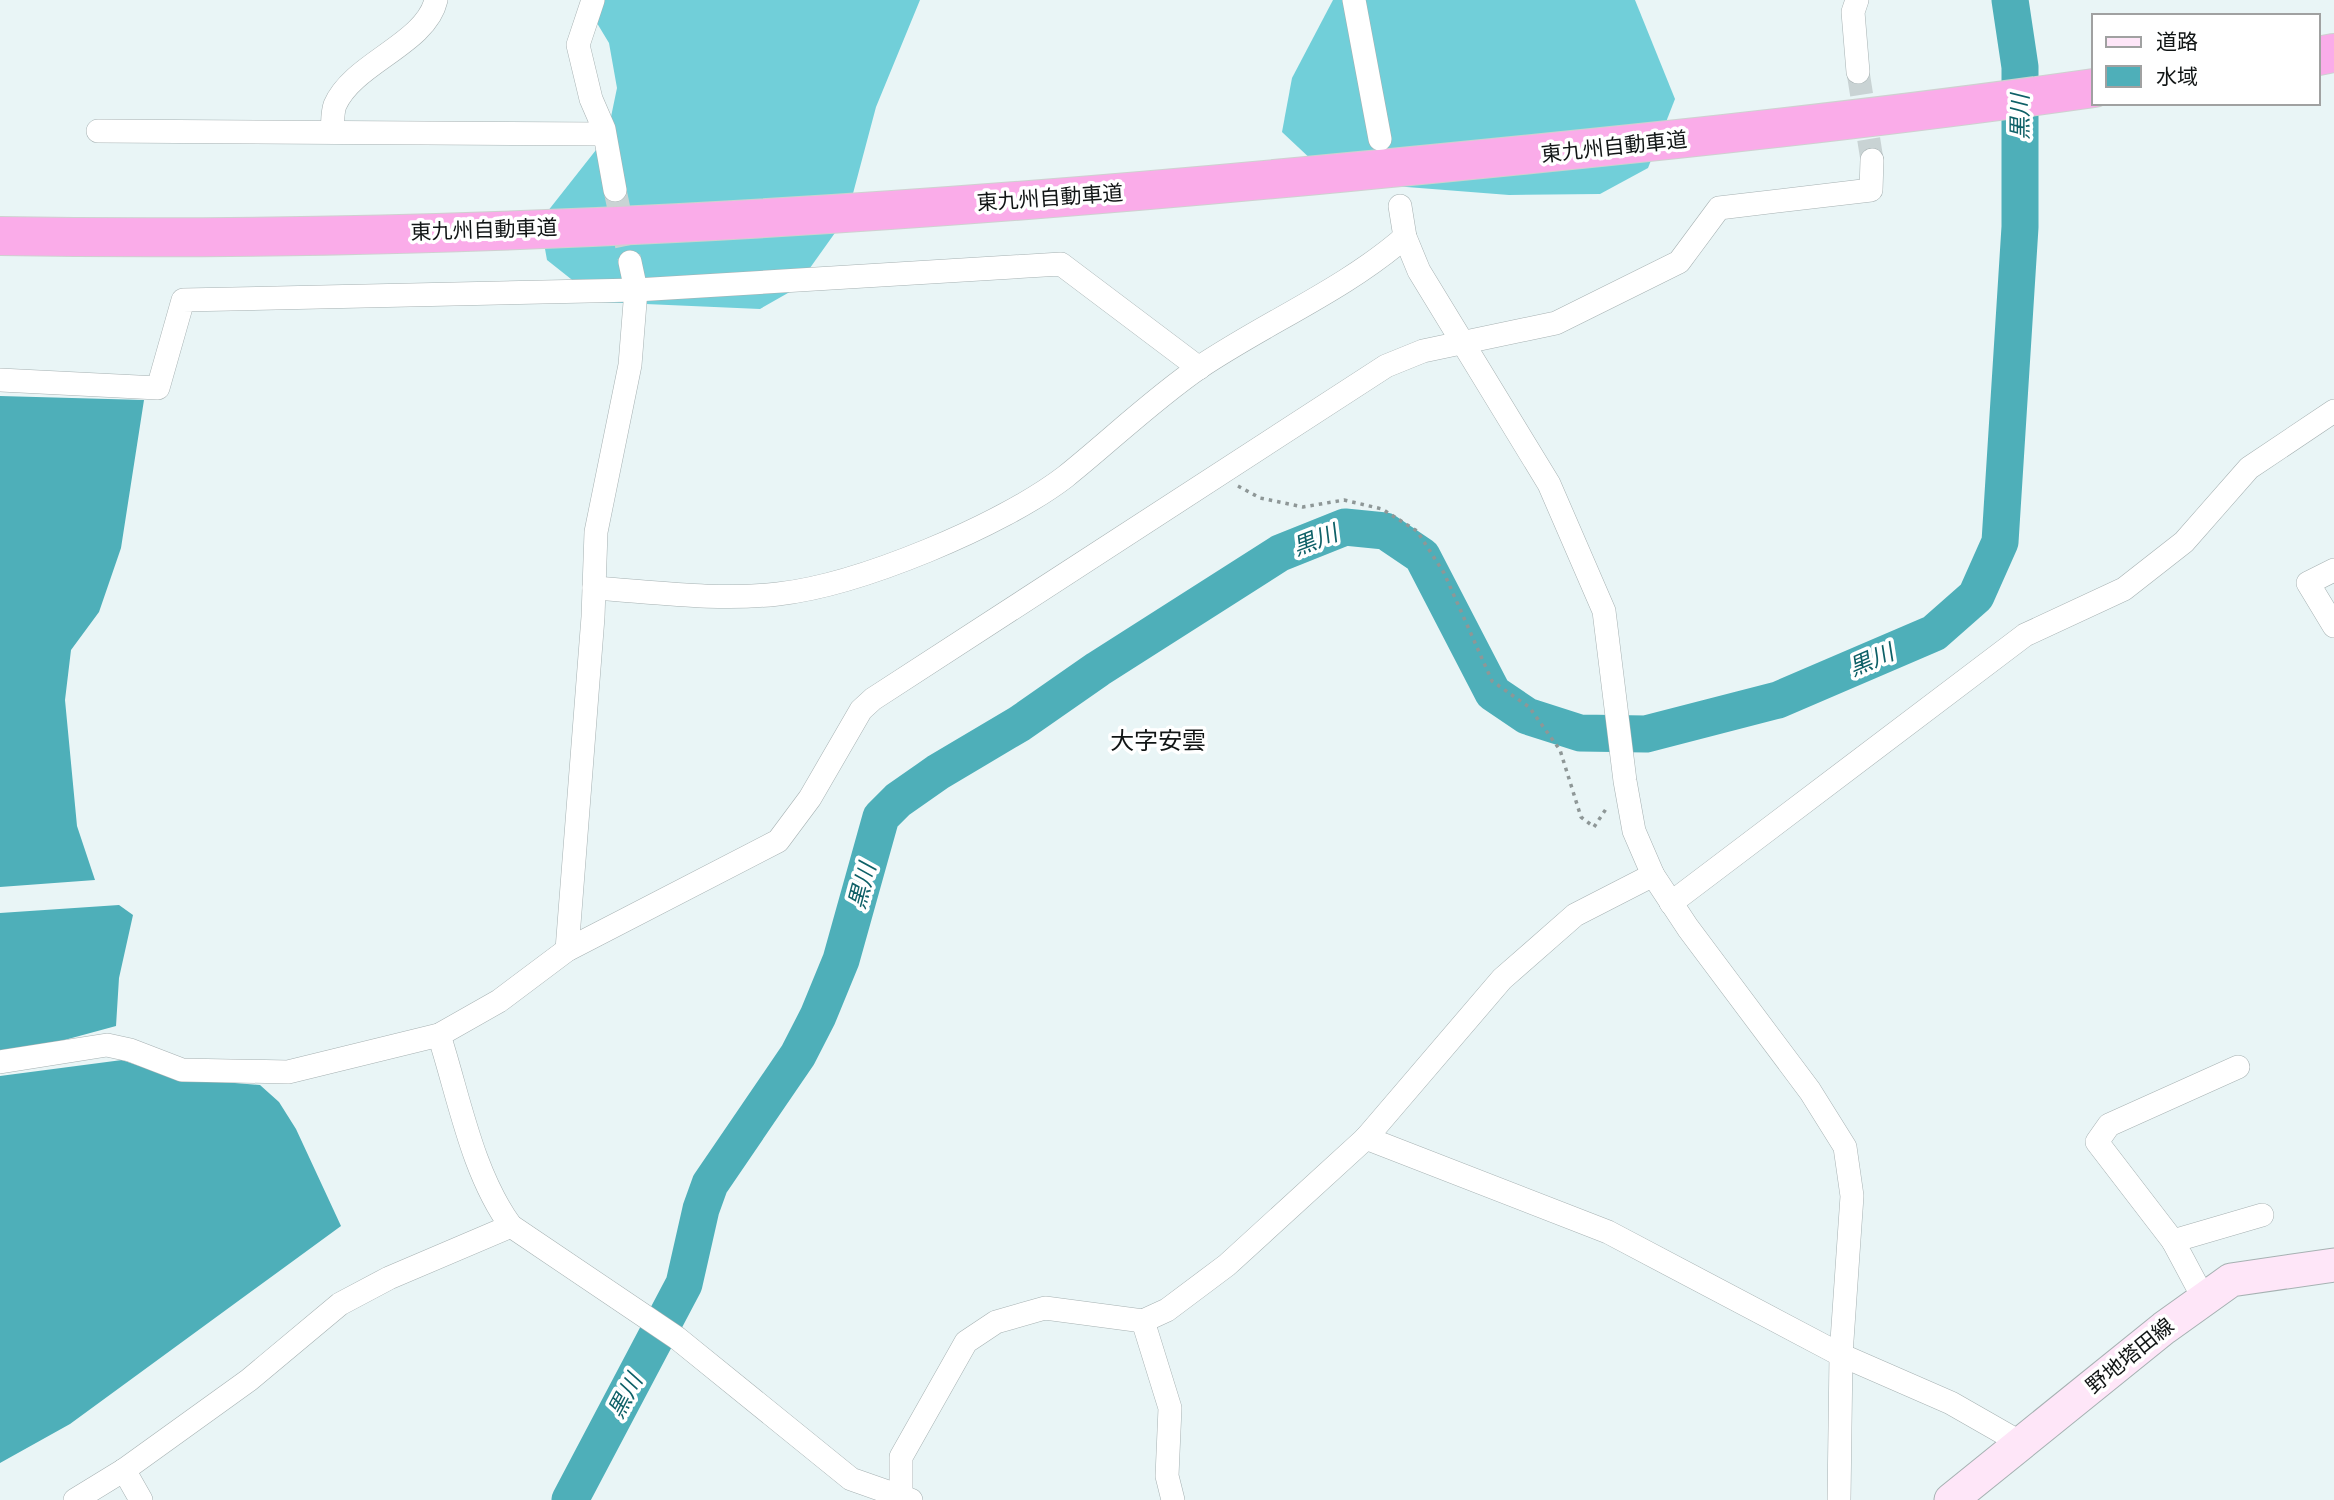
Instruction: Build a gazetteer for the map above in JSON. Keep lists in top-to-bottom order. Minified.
{"streets":{"highway":["東九州自動車道"],"main road":["野地塔田線"]},"districts":["大字安雲"],"water":["黒川"],"legend":["道路","水域"]}
